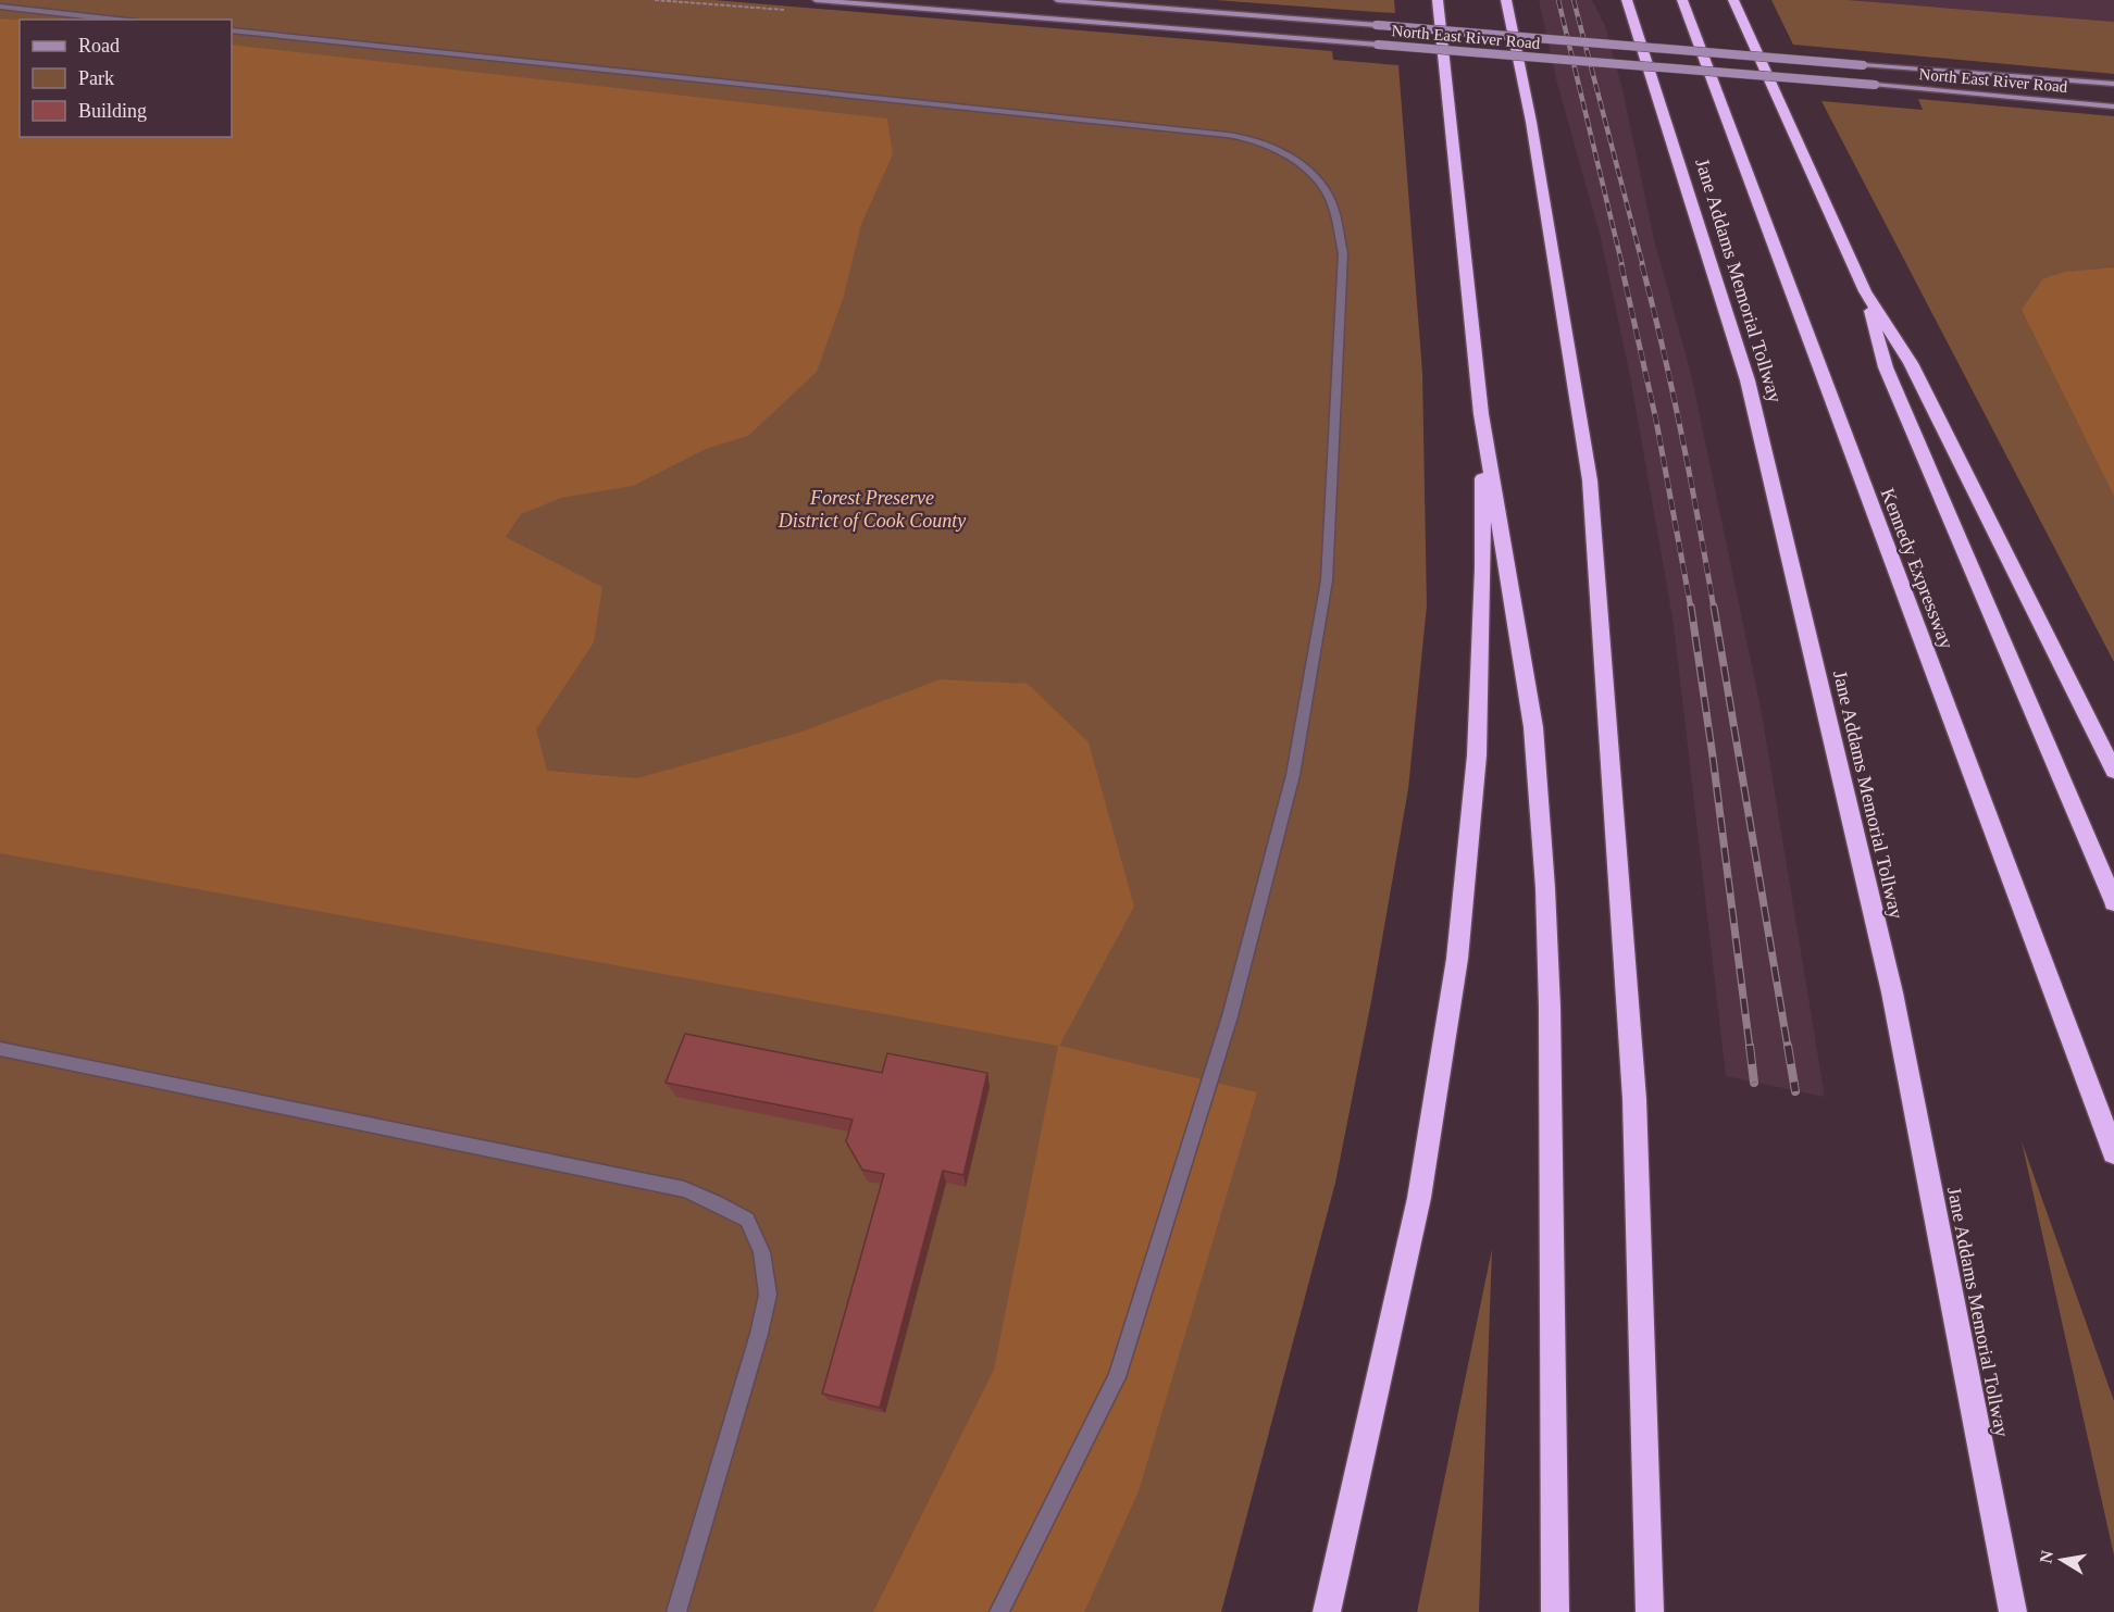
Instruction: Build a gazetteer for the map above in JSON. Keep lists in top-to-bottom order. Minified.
{"streets":{"highway":["Jane Addams Memorial Tollway","Kennedy Expressway"],"main road":["North East River Road"]},"parks":["Forest Preserve District of Cook County"],"legend":["Road","Park","Building"],"north":"left"}
